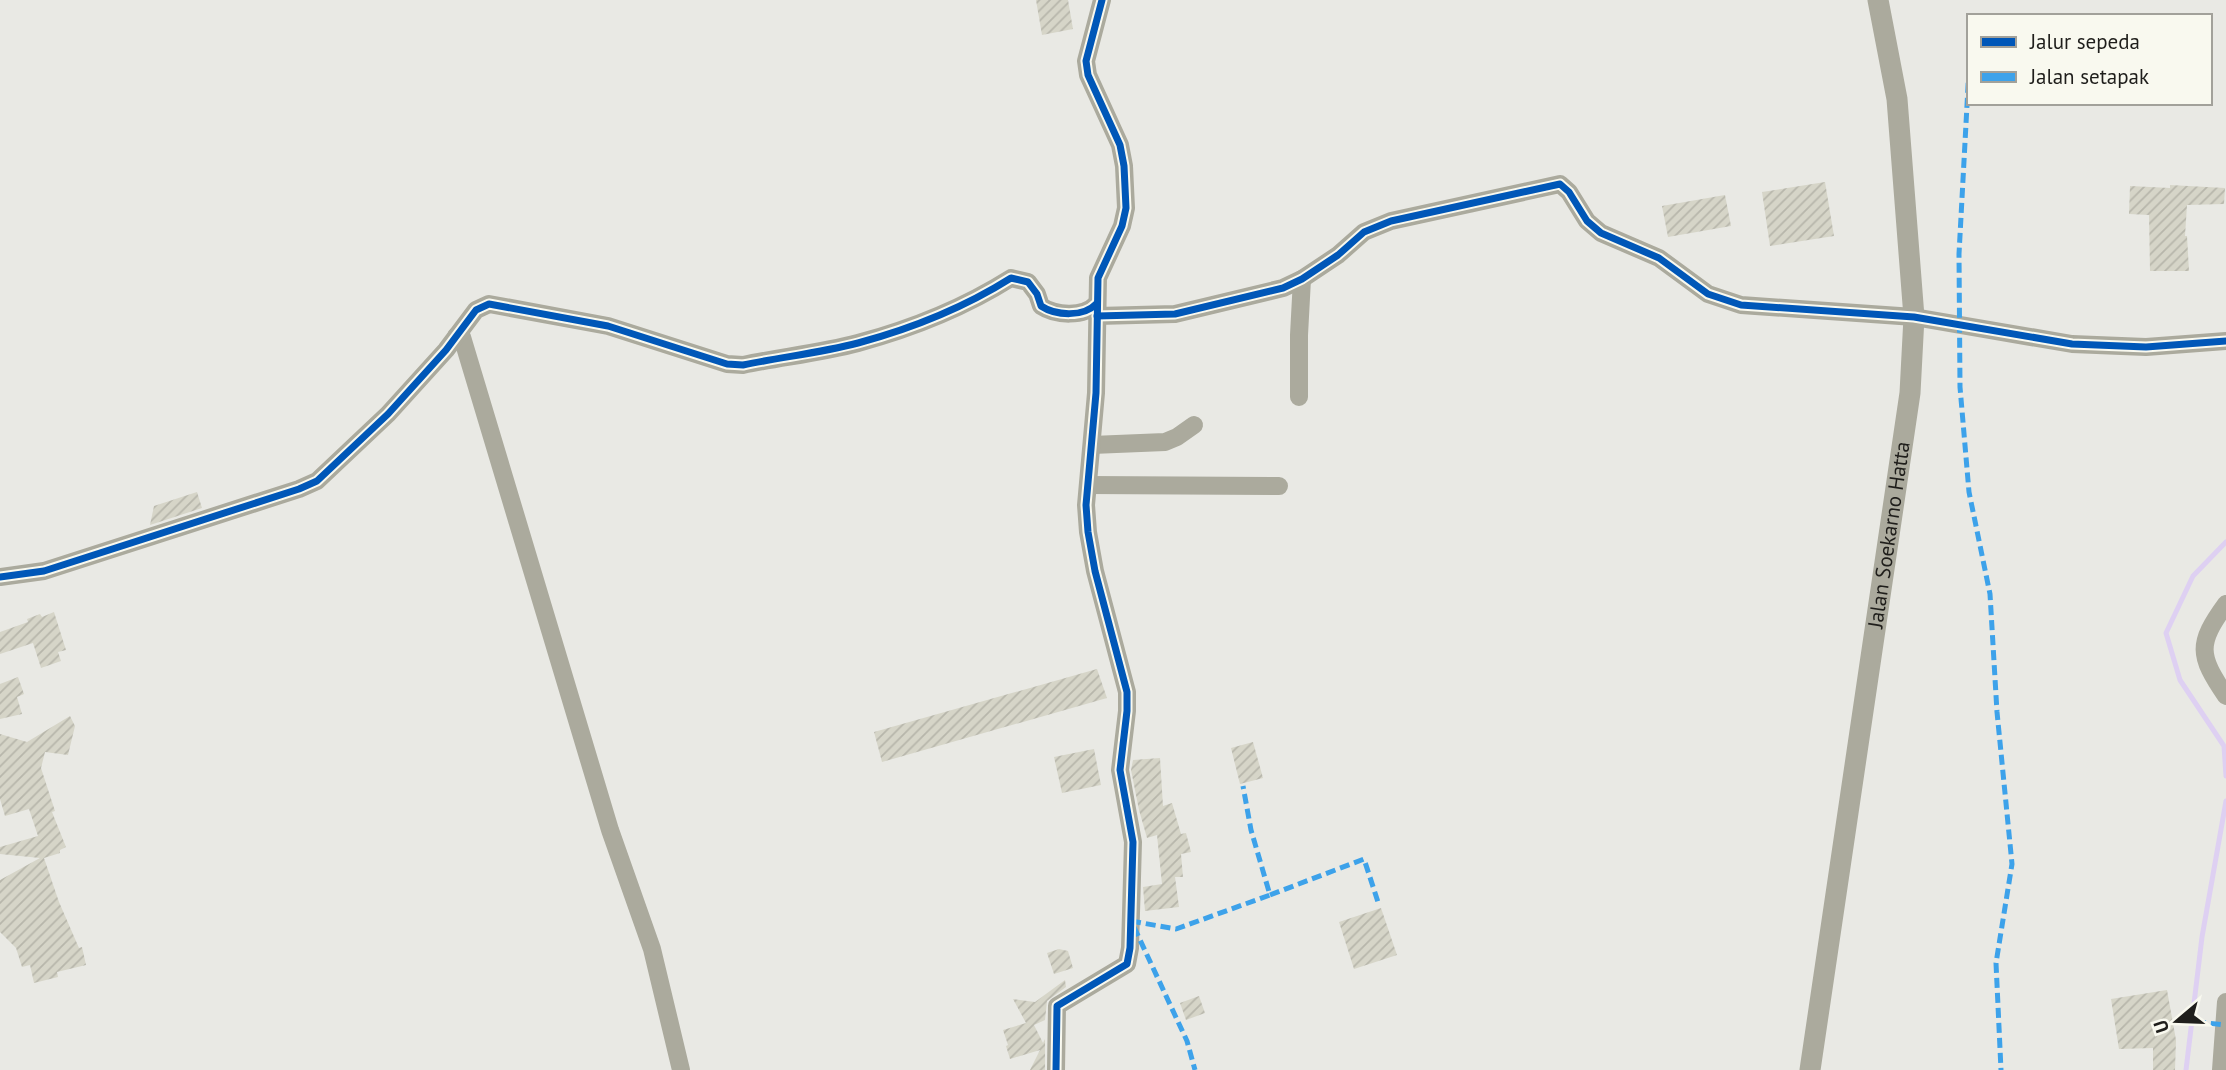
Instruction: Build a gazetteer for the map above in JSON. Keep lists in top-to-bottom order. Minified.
{"streets":{"street":["Jalan Soekarno Hatta"]},"legend":["Jalur sepeda","Jalan setapak"],"north":"left"}
